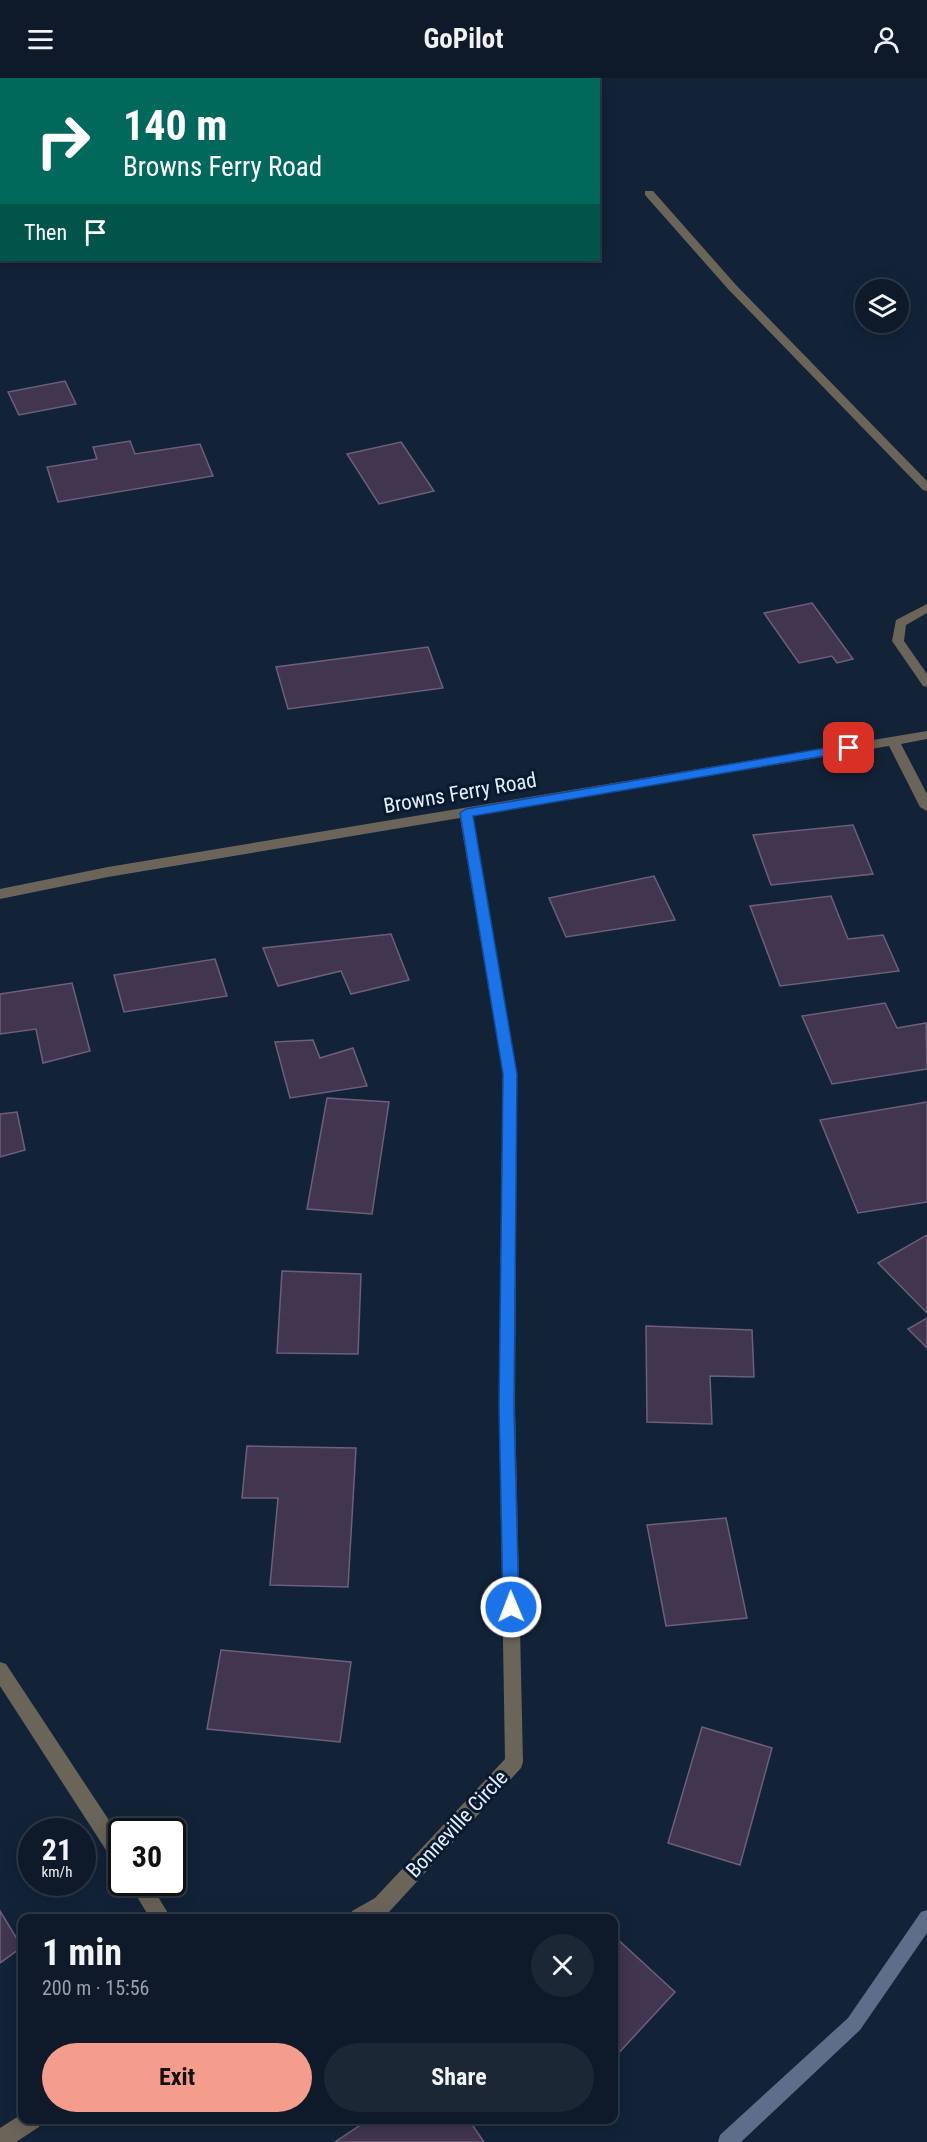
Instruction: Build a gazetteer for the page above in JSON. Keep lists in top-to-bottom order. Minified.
{"streets":{"street":["Browns Ferry Road","Bonneville Circle"]},"crossings":[["Browns Ferry Road","Bonneville Circle"]],"page":{"header":"GoPilot","turn":["140 m","Browns Ferry Road"],"then":"Then","speed":"21 km/h","limit":"30","heading":["1 min","200 m · 15:56"],"buttons":["Exit","Share"]}}
